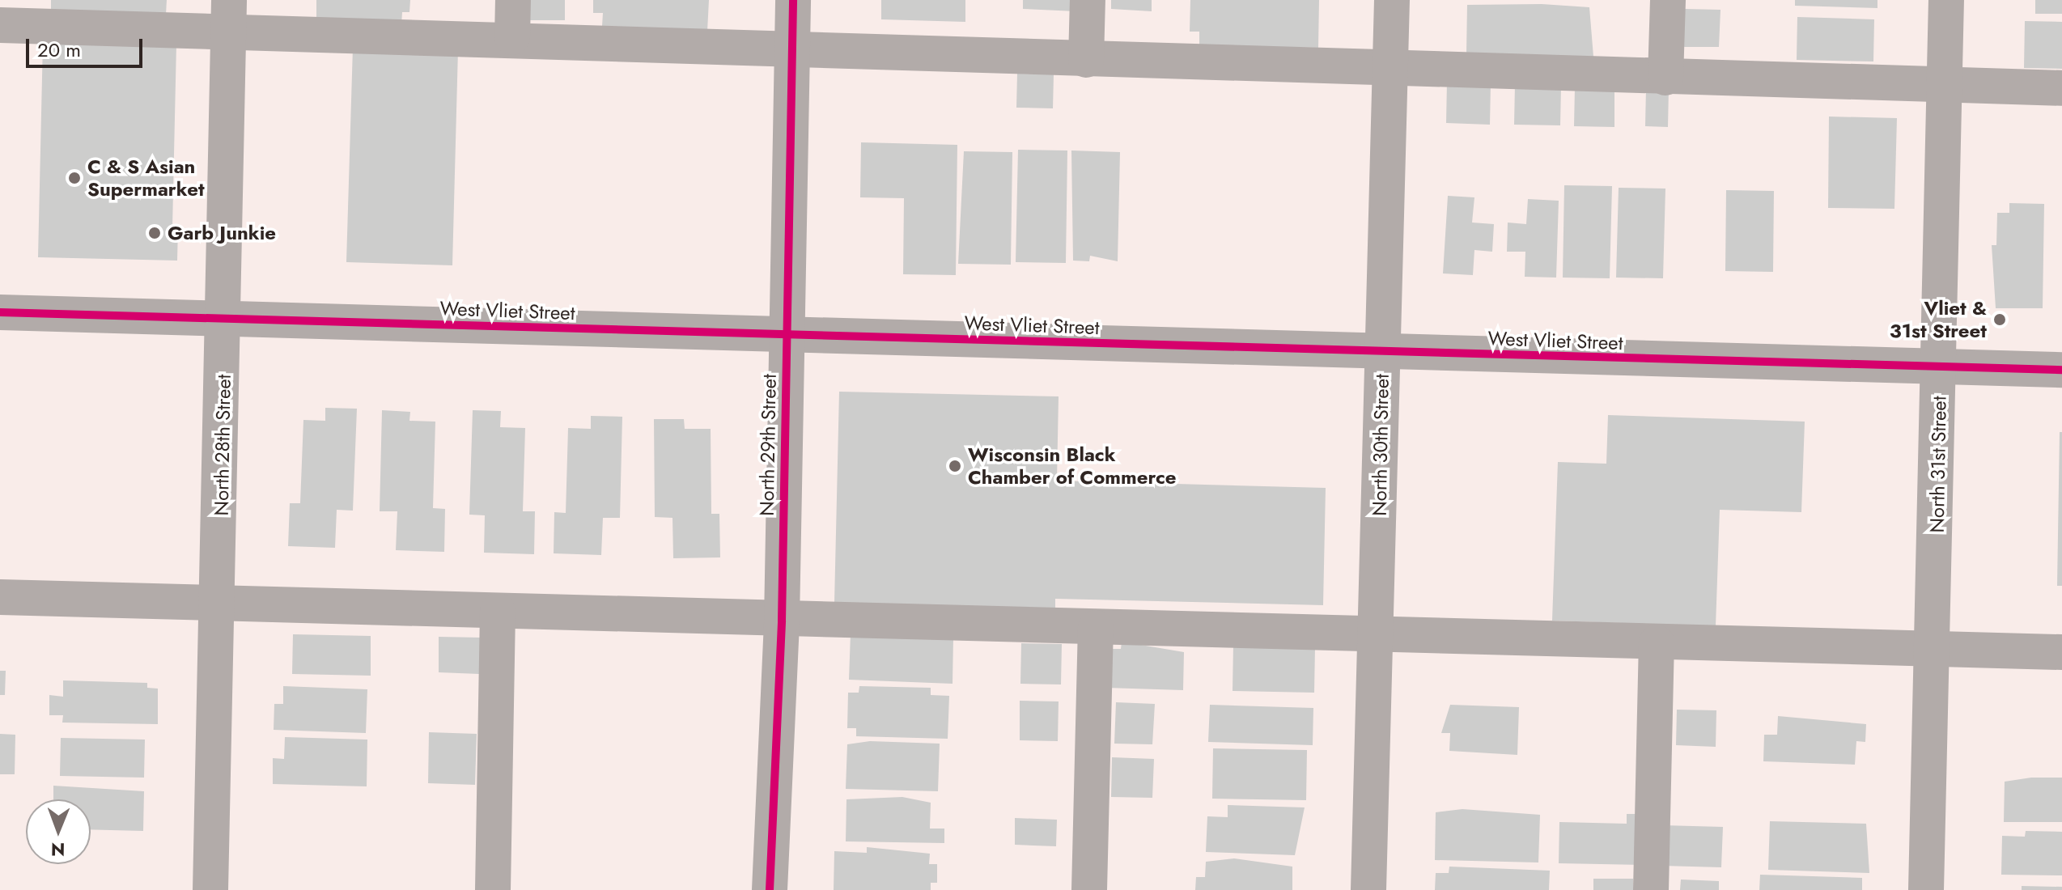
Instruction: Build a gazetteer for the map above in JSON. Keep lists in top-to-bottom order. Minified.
{"streets":{"street":["West Vliet Street","North 28th Street","North 29th Street","North 30th Street","North 31st Street"]},"crossings":[["West Vliet Street","North 28th Street"],["West Vliet Street","North 29th Street"],["West Vliet Street","North 30th Street"],["West Vliet Street","North 31st Street"]],"places":["C & S Asian Supermarket","Garb Junkie","Vliet & 31st Street","Wisconsin Black Chamber of Commerce"],"scale_bar":"20 m","north":"bottom"}
